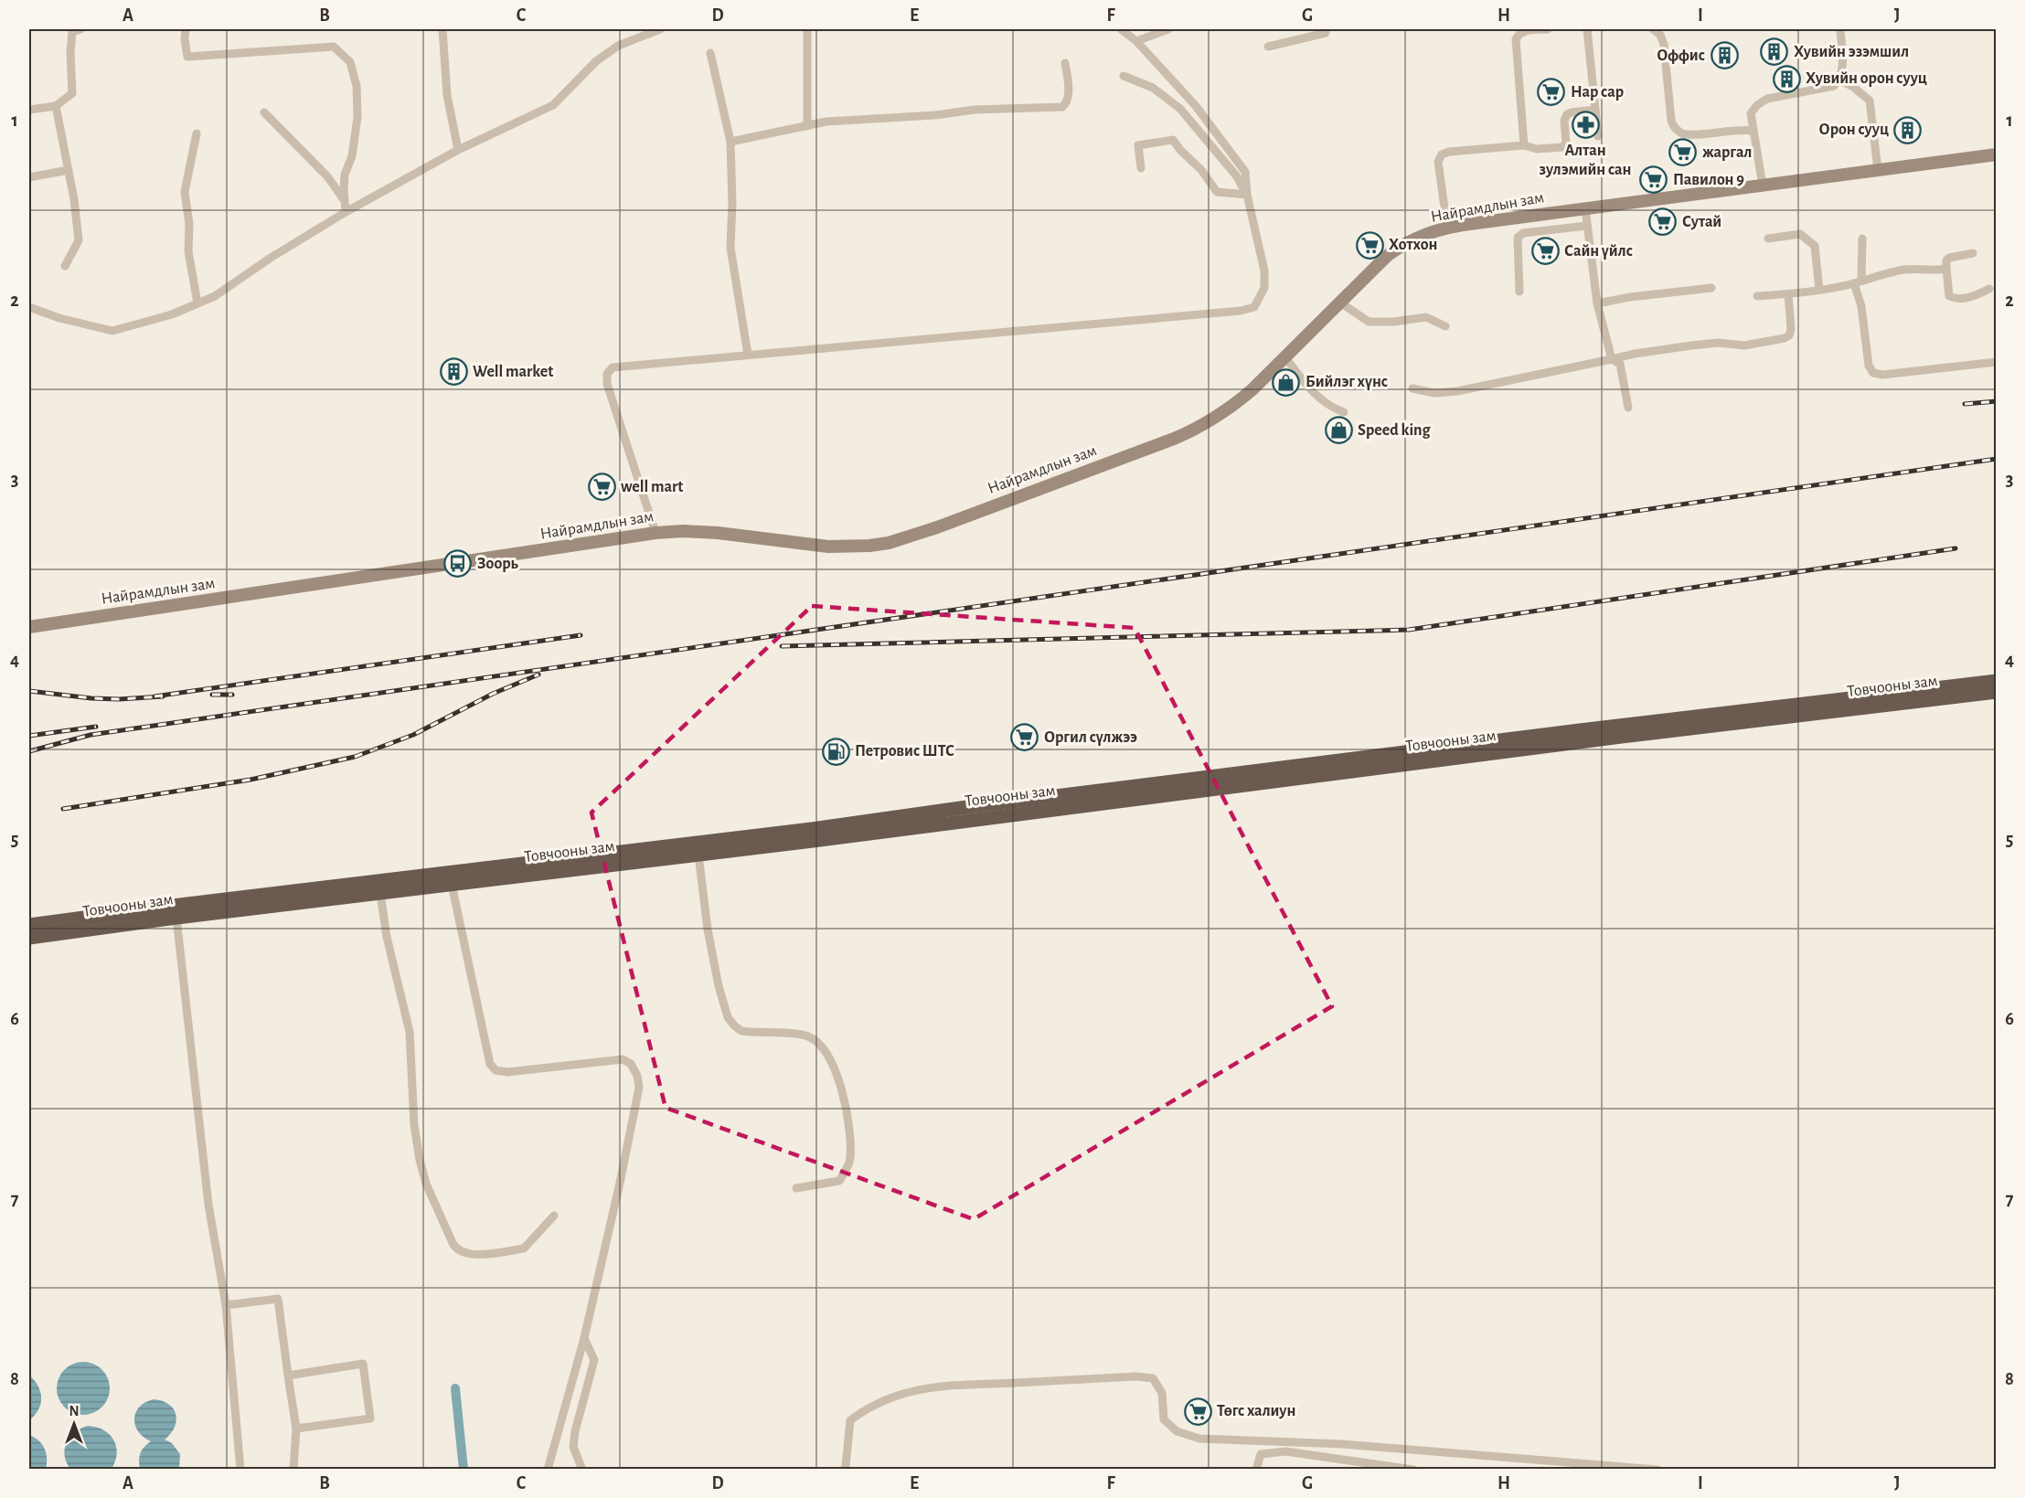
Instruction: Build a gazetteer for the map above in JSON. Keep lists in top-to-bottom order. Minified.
{"streets":{"highway":["Товчооны зам"],"main road":["Найрамдлын зам"]},"places":{"building":["Хувийн эзэмшил","Оффис","Хувийн орон сууц","Орон сууц","Well market"],"supermarket":["Нар сар","жаргал","Павилон 9","Сутай","Хотхон","Сайн үйлс","well mart","Оргил сүлжээ","Төгс халиун"],"pharmacy":["Алтан зулэмийн сан"],"shop":["Бийлэг хүнс","Speed king"],"bus stop":["Зоорь"],"fuel station":["Петровис ШТС"]},"north":"top","grid":{"columns":["A","B","C","D","E","F","G","H","I","J"],"rows":["1","2","3","4","5","6","7","8"]}}
